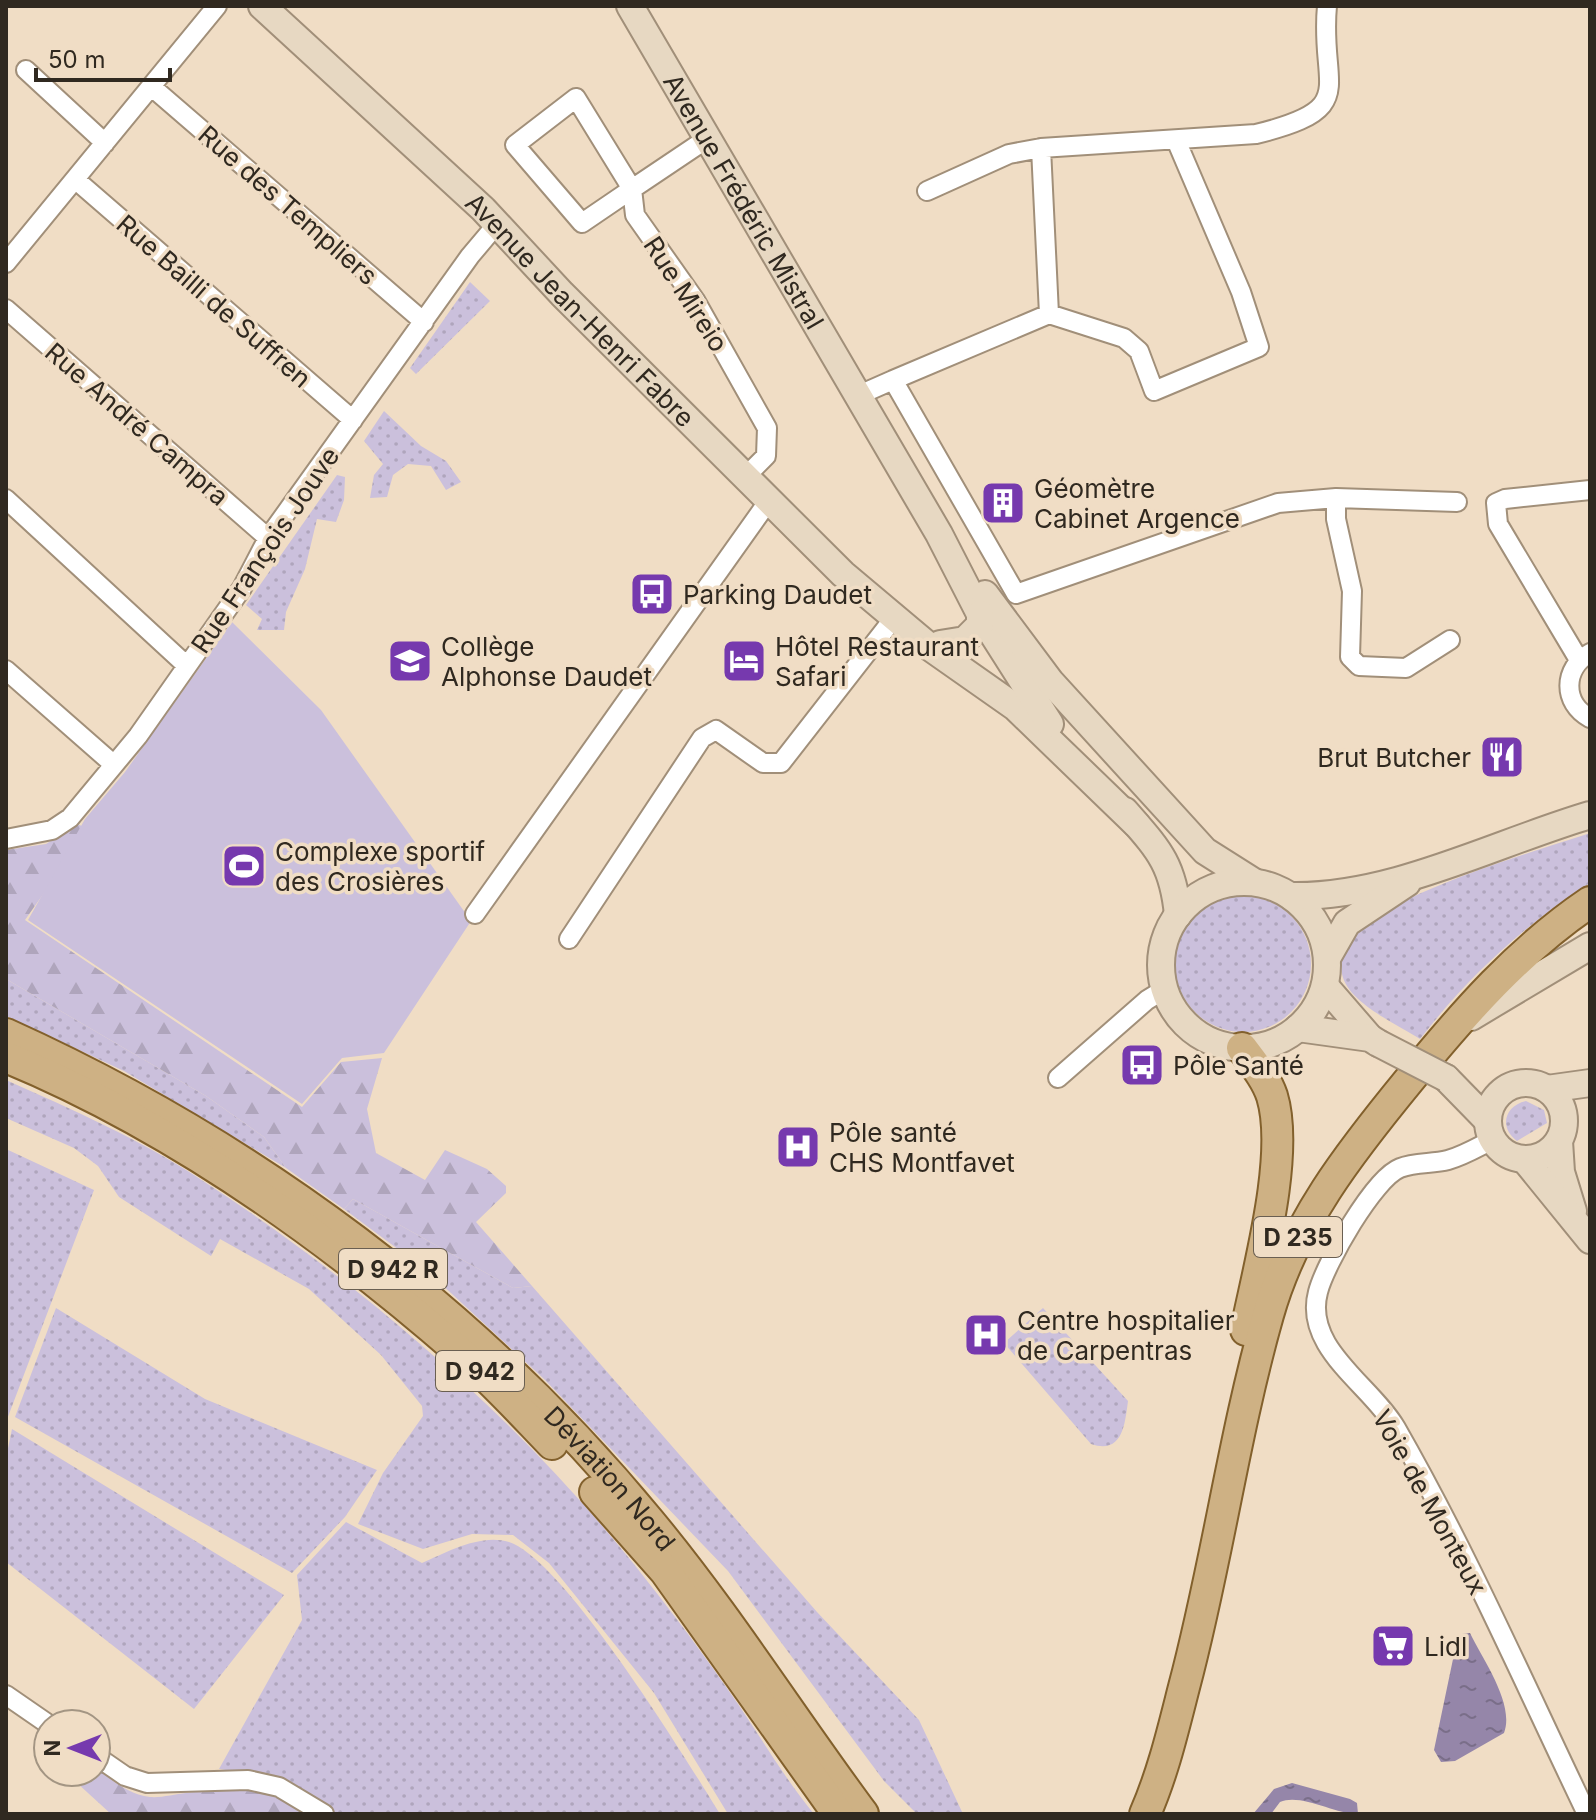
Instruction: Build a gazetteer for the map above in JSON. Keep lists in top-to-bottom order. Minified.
{"streets":{"main road":["Avenue Frédéric Mistral","Avenue Jean-Henri Fabre","D 235","D 942 R","D 942","Déviation Nord"],"street":["Rue des Templiers","Rue Mireio","Rue Bailli de Suffren","Rue André Campra","Rue François Jouve","Voie de Monteux"]},"crossings":[["Rue des Templiers","Rue François Jouve"],["Rue Mireio","Avenue Jean-Henri Fabre"],["Rue Bailli de Suffren","Rue François Jouve"],["Avenue Jean-Henri Fabre","Rue François Jouve"],["Rue André Campra","Rue François Jouve"]],"places":{"building":["Géomètre Cabinet Argence"],"bus stop":["Parking Daudet","Pôle Santé"],"school or university":["Collège Alphonse Daudet"],"hotel":["Hôtel Restaurant Safari"],"restaurant":["Brut Butcher"],"sports":["Complexe sportif des Crosières"],"hospital":["Pôle santé CHS Montfavet","Centre hospitalier de Carpentras"],"supermarket":["Lidl"]},"scale_bar":"50 m","north":"left"}
